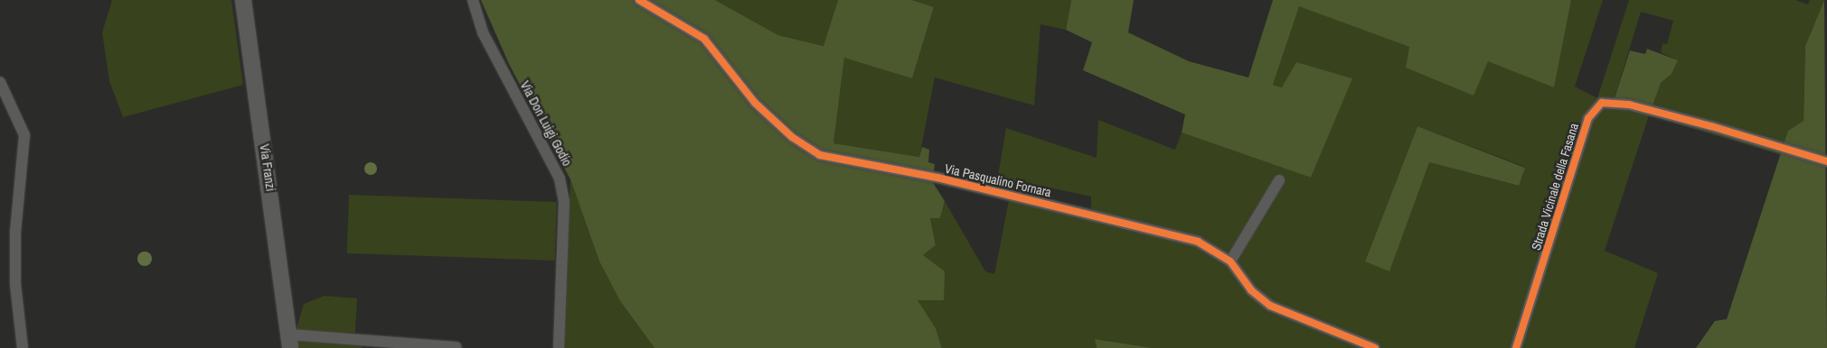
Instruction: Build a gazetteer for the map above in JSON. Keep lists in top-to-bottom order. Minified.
{"streets":{"main road":["Via Franzi"],"street":["Via Don Luigi Godio","Via Pasqualino Fornara","Strada Vicinale della Fasana"]}}
